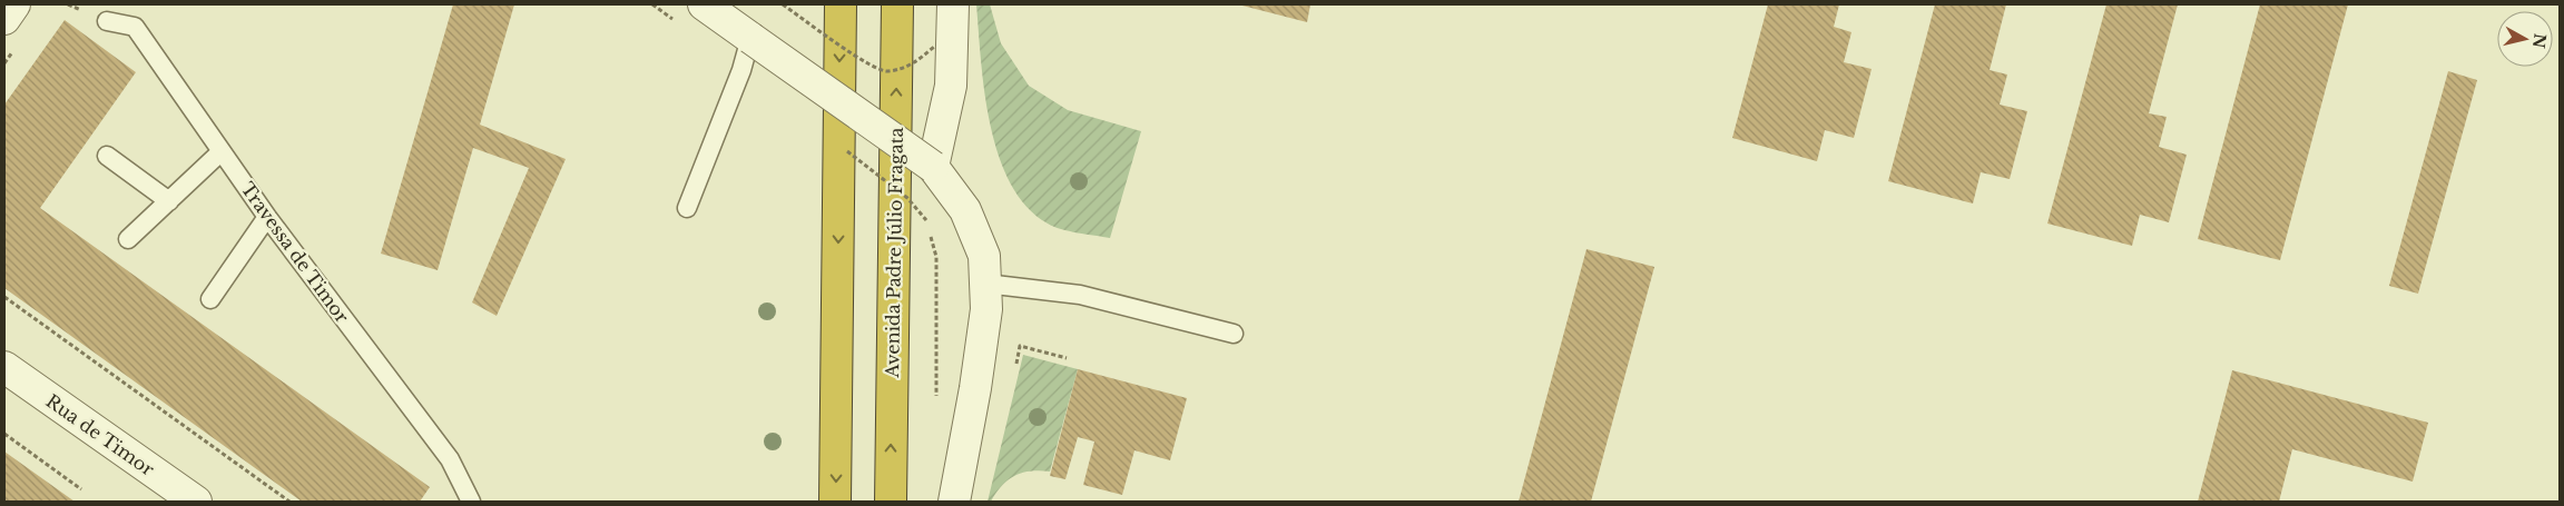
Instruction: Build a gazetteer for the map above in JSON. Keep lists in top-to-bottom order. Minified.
{"streets":{"highway":["Avenida Padre Júlio Fragata"],"street":["Rua de Timor"],"lane":["Travessa de Timor"]},"north":"right"}
